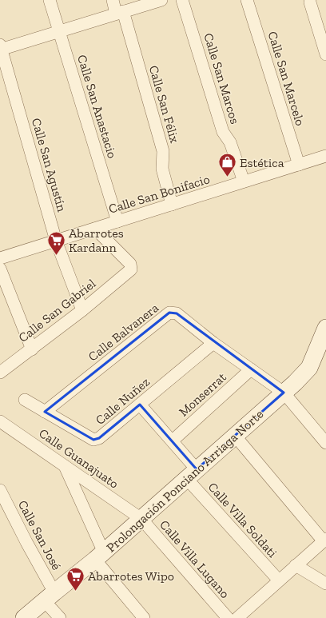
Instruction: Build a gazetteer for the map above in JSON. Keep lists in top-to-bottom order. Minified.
{"streets":{"street":["Calle San Marcos","Calle San Marcelo","Calle San Félix","Calle San Anastacio","Calle San Agustín","Calle San Bonifacio","Calle San Gabriel","Calle Balvanera","Monserrat","Calle Nuñez","Calle Guanajuato","Prolongación Ponciano Arriaga Norte","Calle Villa Soldati","Calle San José","Calle Villa Lugano"]},"crossings":[["Calle San Marcos","Calle San Bonifacio"],["Calle San Marcelo","Calle San Bonifacio"],["Calle San Félix","Calle San Bonifacio"],["Calle San Anastacio","Calle San Bonifacio"],["Calle San Agustín","Calle San Bonifacio"],["Calle San Agustín","Calle San Gabriel"],["Calle San Bonifacio","Calle San Gabriel"],["Calle Balvanera","Monserrat"],["Calle Balvanera","Calle Nuñez"],["Calle Balvanera","Prolongación Ponciano Arriaga Norte"],["Monserrat","Calle Villa Soldati"],["Calle Nuñez","Calle Villa Soldati"],["Calle Guanajuato","Prolongación Ponciano Arriaga Norte"],["Calle Guanajuato","Calle Villa Lugano"],["Prolongación Ponciano Arriaga Norte","Calle Villa Soldati"],["Prolongación Ponciano Arriaga Norte","Calle San José"],["Prolongación Ponciano Arriaga Norte","Calle Villa Lugano"]],"places":{"shop":["Estética"],"supermarket":["Abarrotes Kardann","Abarrotes Wipo"]}}
